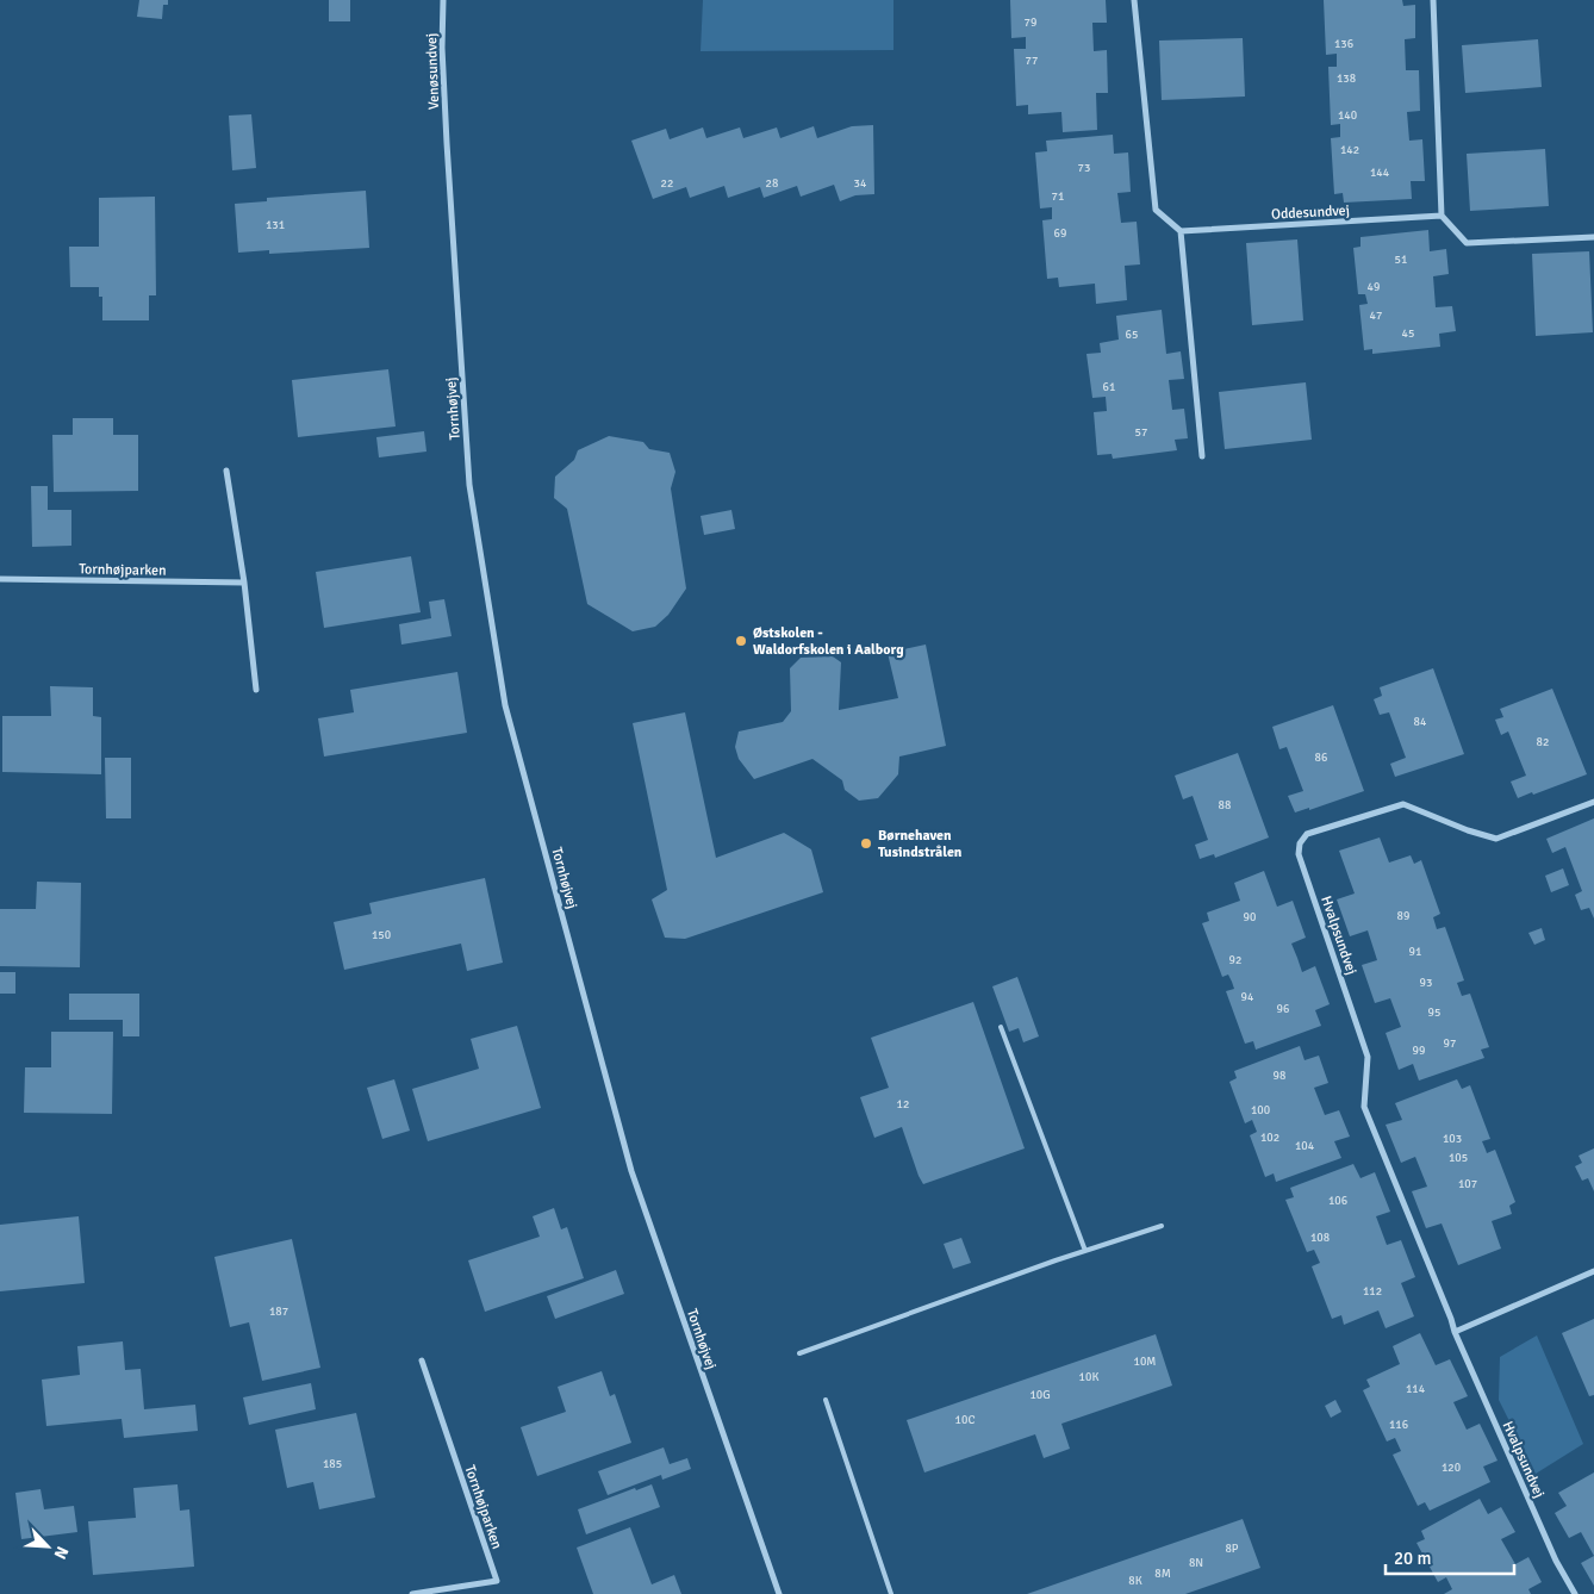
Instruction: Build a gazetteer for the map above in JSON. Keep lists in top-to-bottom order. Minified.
{"streets":{"street":["Venøsundvej","Oddesundvej","Tornhøjvej","Tornhøjparken","Hvalpsundvej"]},"crossings":[["Venøsundvej","Tornhøjvej"]],"places":["Østskolen - Waldorfskolen i Aalborg","Børnehaven Tusindstrålen"],"house_numbers":["79","136","77","138","140","142","73","144","22","28","34","71","131","69","51","49","47","45","65","61","57","84","82","86","88","89","90","150","91","92","93","94","96","95","97","99","98","12","100","102","103","104","105","107","106","108","112","187","10M","10K","114","10G","10C","116","185","120","8P","8N","8M","8K"],"scale_bar":"20 m","north":"bottom right"}
